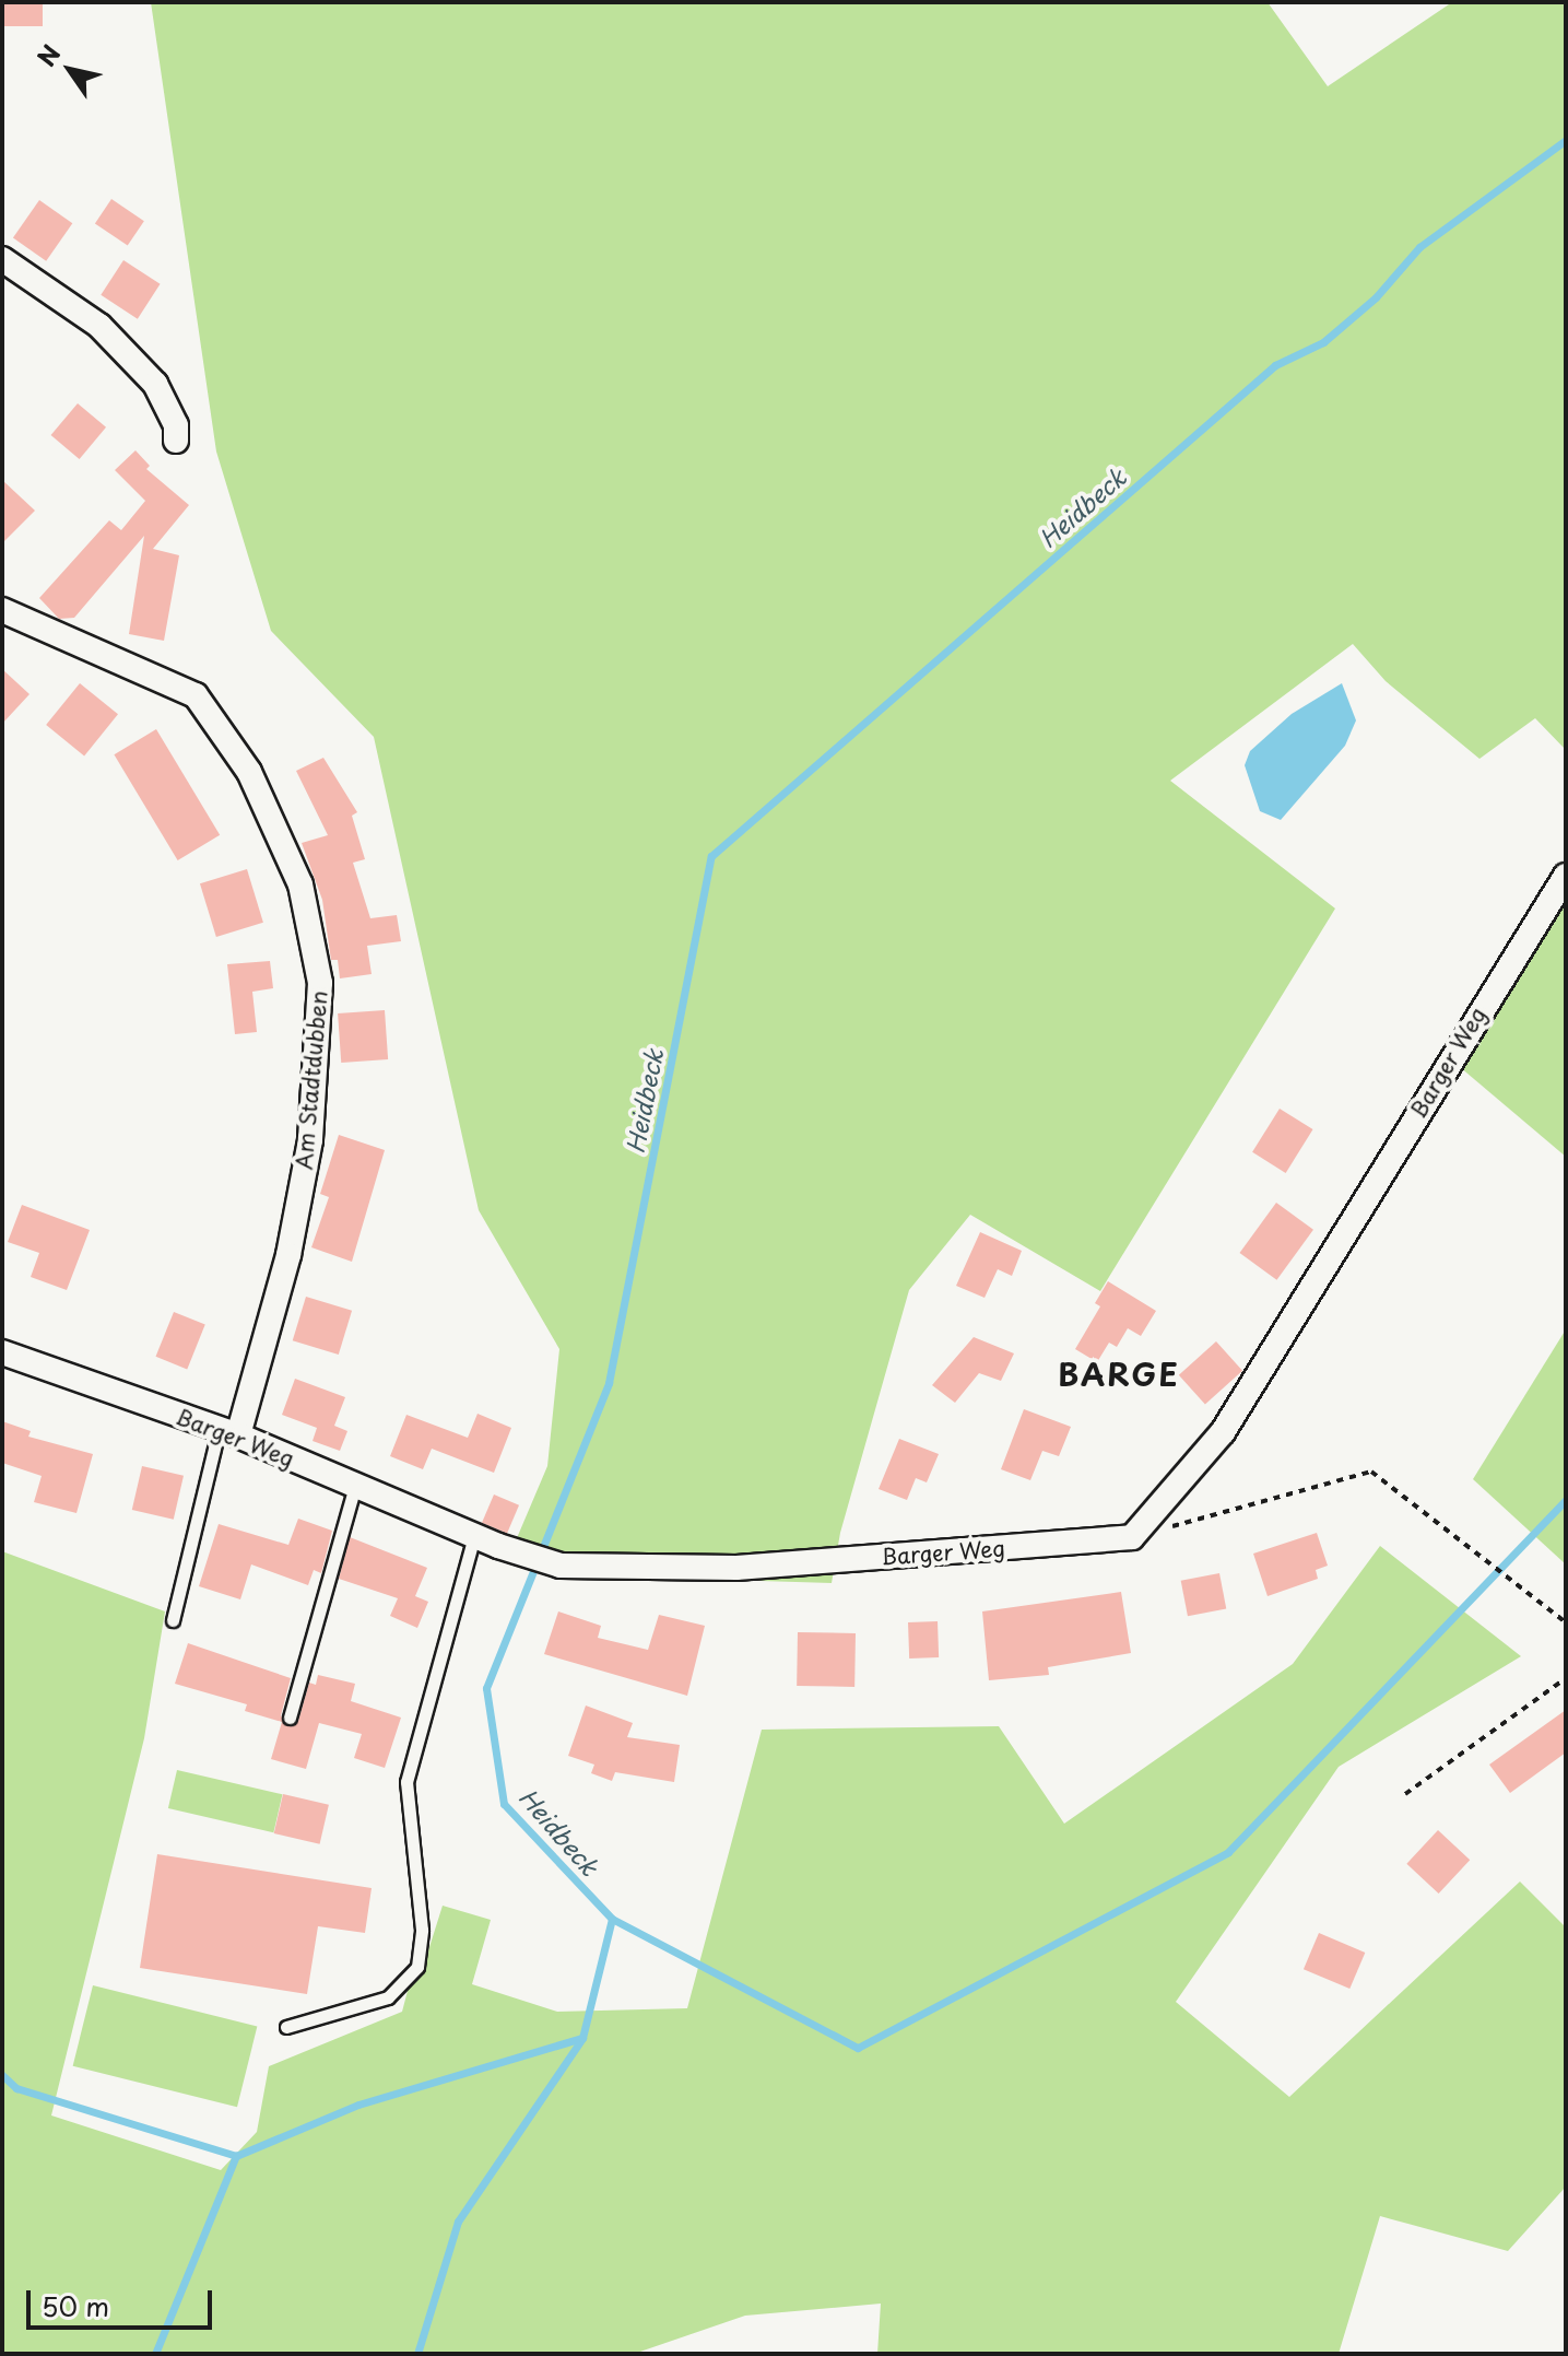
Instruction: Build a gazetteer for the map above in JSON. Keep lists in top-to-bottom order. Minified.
{"streets":{"street":["Barger Weg","Am Stadtdubben"]},"crossings":[["Barger Weg","Am Stadtdubben"]],"districts":["BARGE"],"water":["Heidbeck"],"scale_bar":"50 m","north":"top left"}
